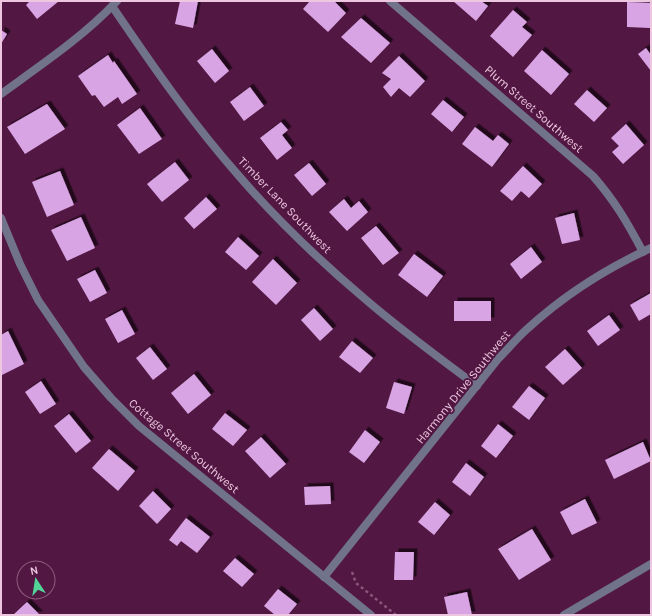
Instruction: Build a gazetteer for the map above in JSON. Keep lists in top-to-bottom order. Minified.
{"streets":{"street":["Plum Street Southwest","Timber Lane Southwest","Harmony Drive Southwest","Cottage Street Southwest"]},"crossings":[["Plum Street Southwest","Harmony Drive Southwest"],["Timber Lane Southwest","Harmony Drive Southwest"],["Harmony Drive Southwest","Cottage Street Southwest"]],"north":"top"}
